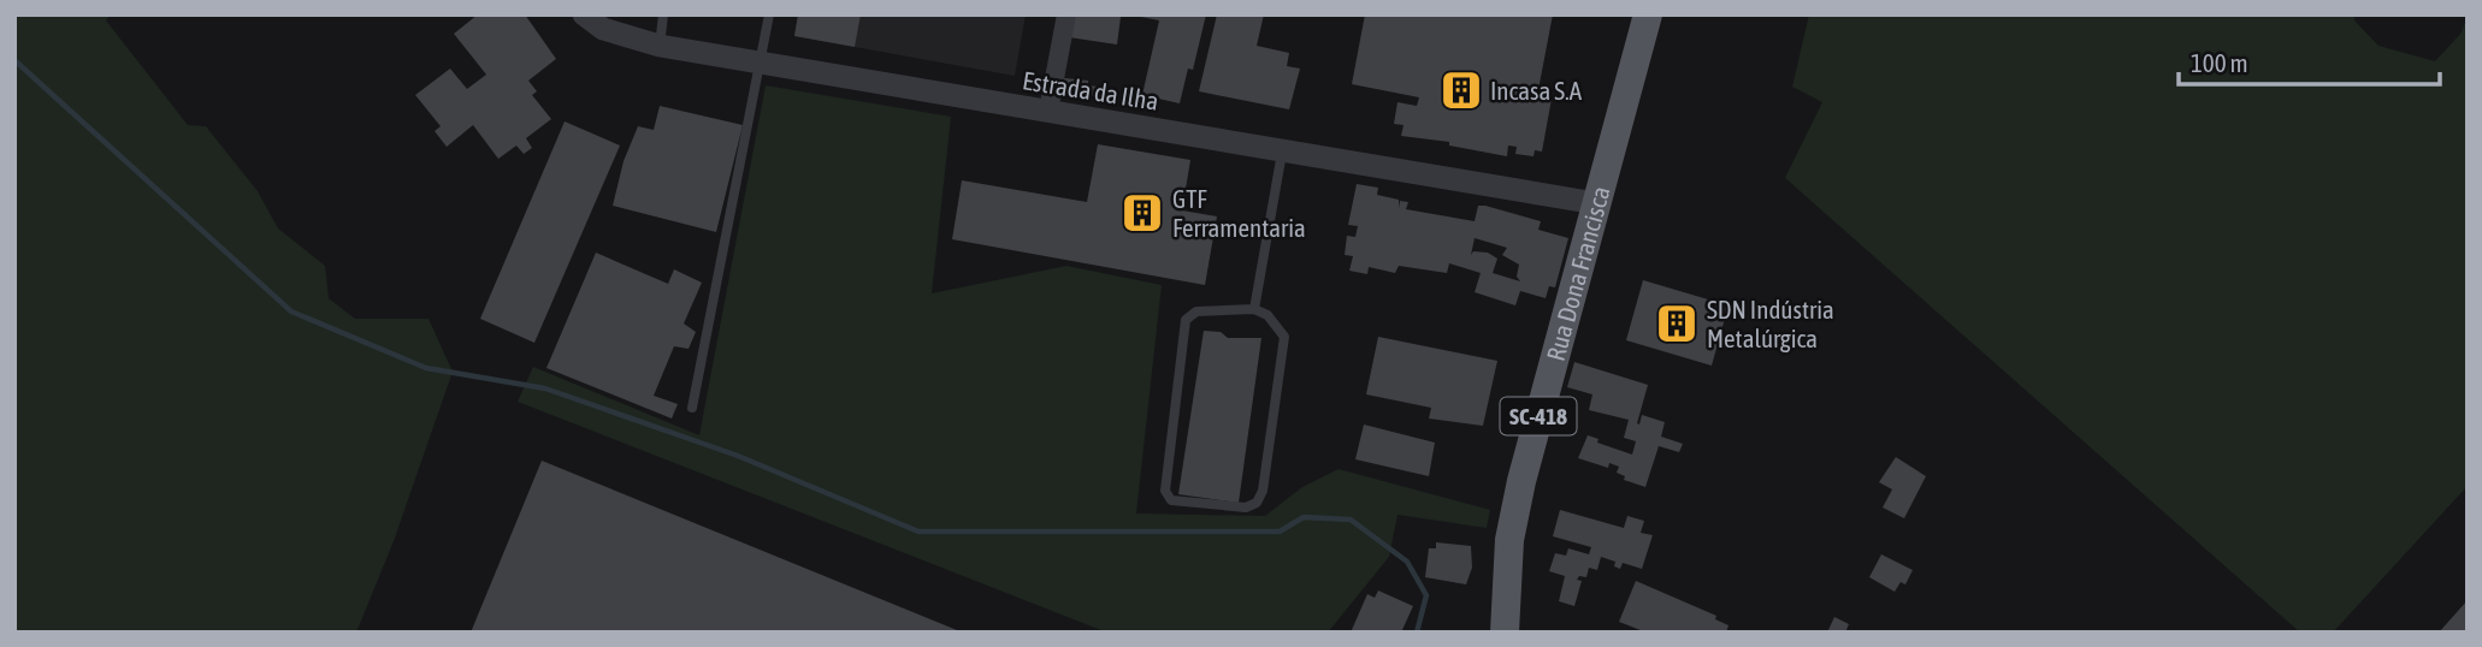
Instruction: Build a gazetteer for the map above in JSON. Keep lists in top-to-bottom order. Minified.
{"streets":{"main road":["Rua Dona Francisca","SC-418"],"street":["Estrada da Ilha"]},"crossings":[["Estrada da Ilha","Rua Dona Francisca"]],"places":{"building":["Incasa S.A","GTF Ferramentaria","SDN Indústria Metalúrgica"]},"scale_bar":"100 m"}
